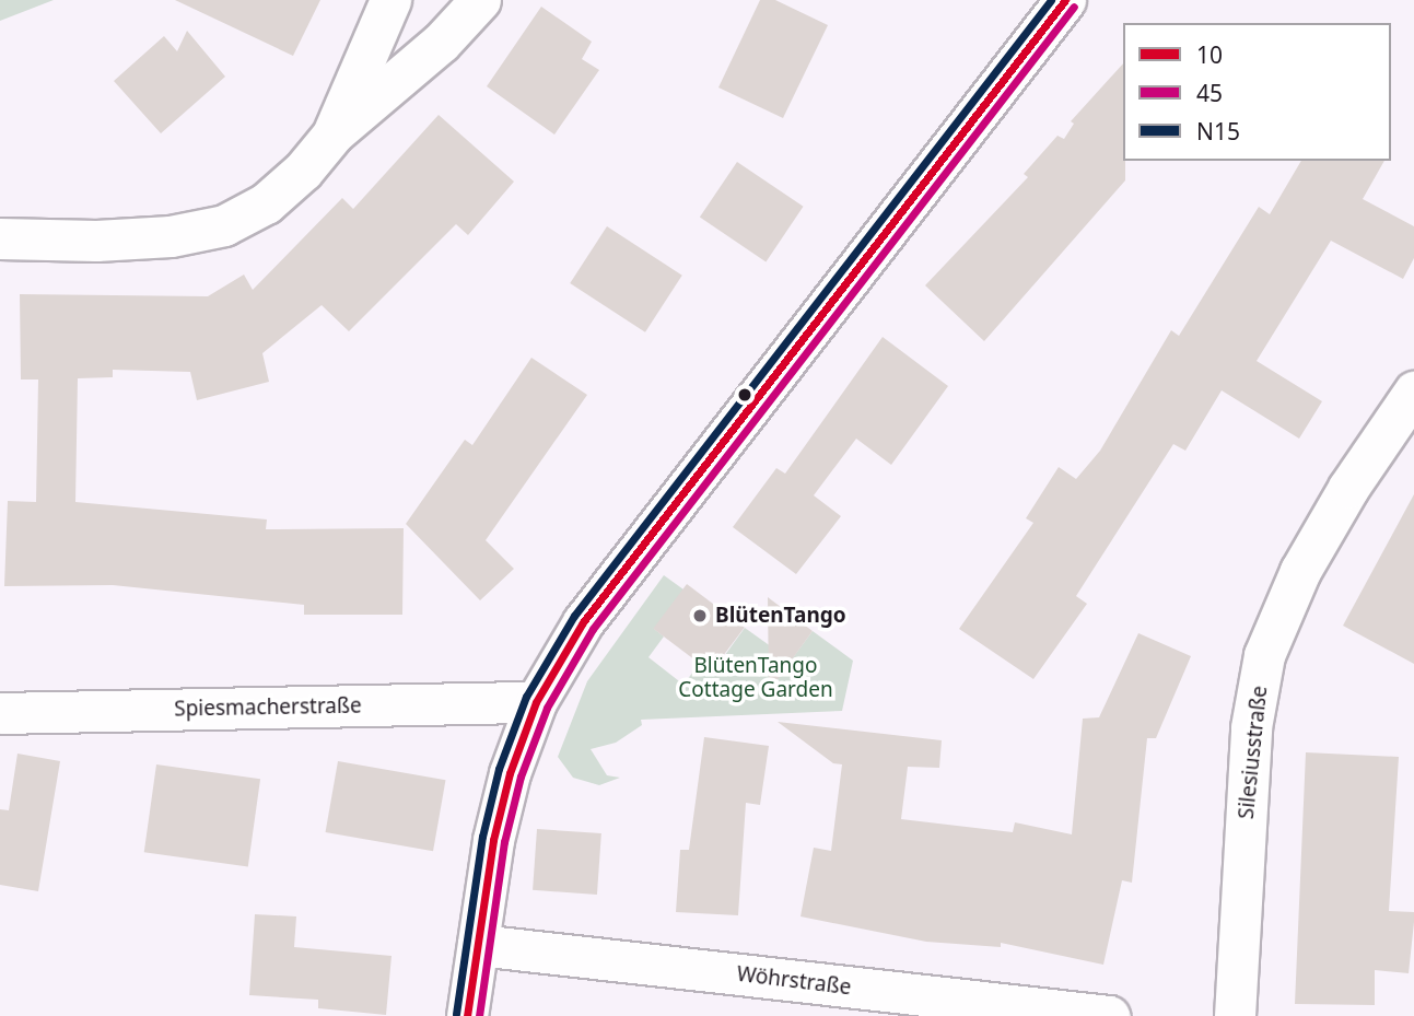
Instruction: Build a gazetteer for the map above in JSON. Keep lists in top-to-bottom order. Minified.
{"streets":{"street":["Spiesmacherstraße","Silesiusstraße","Wöhrstraße"]},"parks":["BlütenTango Cottage Garden"],"places":["BlütenTango"],"lines":["transit line 10","transit line N15","transit line 45"],"legend":["10","45","N15"]}
